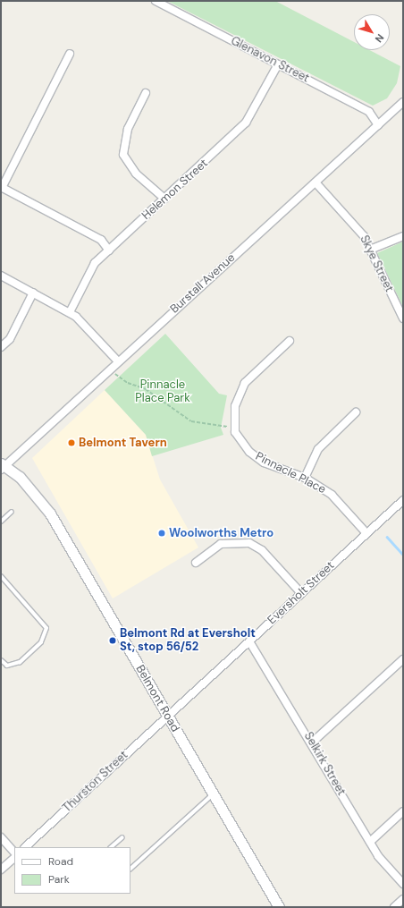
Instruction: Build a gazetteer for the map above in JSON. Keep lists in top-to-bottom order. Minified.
{"streets":{"main road":["Belmont Road"],"street":["Glenavon Street","Helemon Street","Skye Street","Burstall Avenue","Pinnacle Place","Eversholt Street","Selkirk Street","Thurston Street"]},"crossings":[["Glenavon Street","Helemon Street"],["Glenavon Street","Burstall Avenue"],["Skye Street","Burstall Avenue"],["Burstall Avenue","Belmont Road"],["Pinnacle Place","Eversholt Street"],["Eversholt Street","Belmont Road"],["Eversholt Street","Selkirk Street"],["Eversholt Street","Thurston Street"],["Belmont Road","Thurston Street"]],"parks":["Pinnacle Place Park"],"places":["Belmont Tavern","Woolworths Metro","Belmont Rd at Eversholt St, stop 56/52"],"legend":["Road","Park"],"north":"bottom right"}
